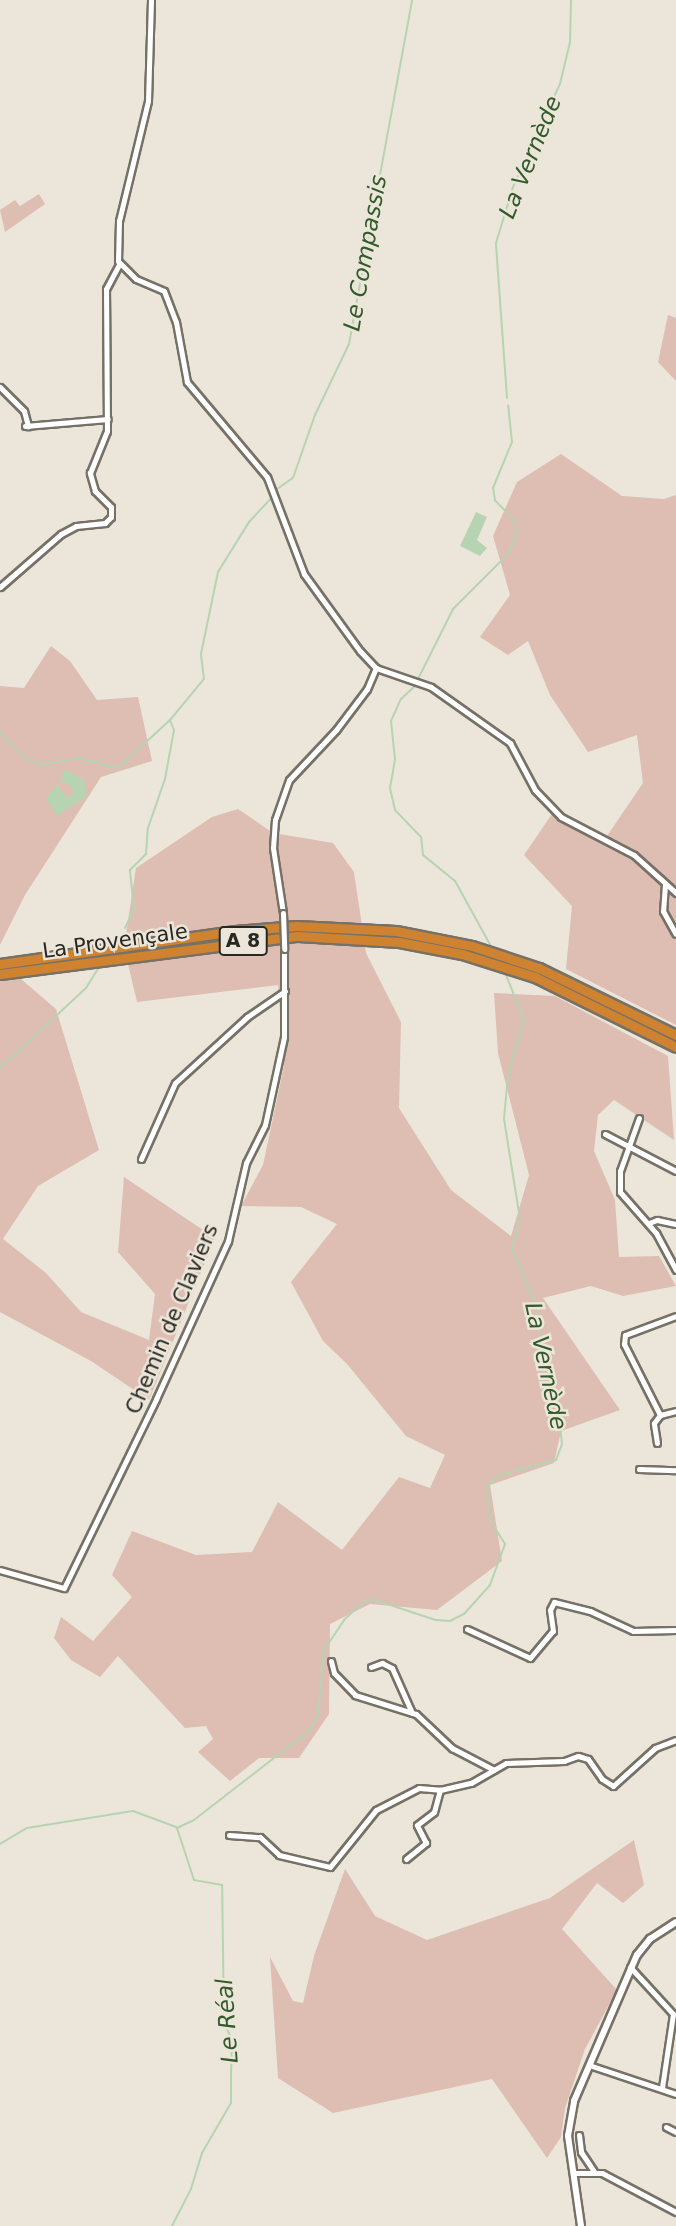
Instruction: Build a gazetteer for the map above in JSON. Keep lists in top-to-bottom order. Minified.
{"streets":{"highway":["La Provençale","A 8"],"street":["Chemin de Claviers"]},"water":["La Vernède","Le Compassis","Le Réal"]}
